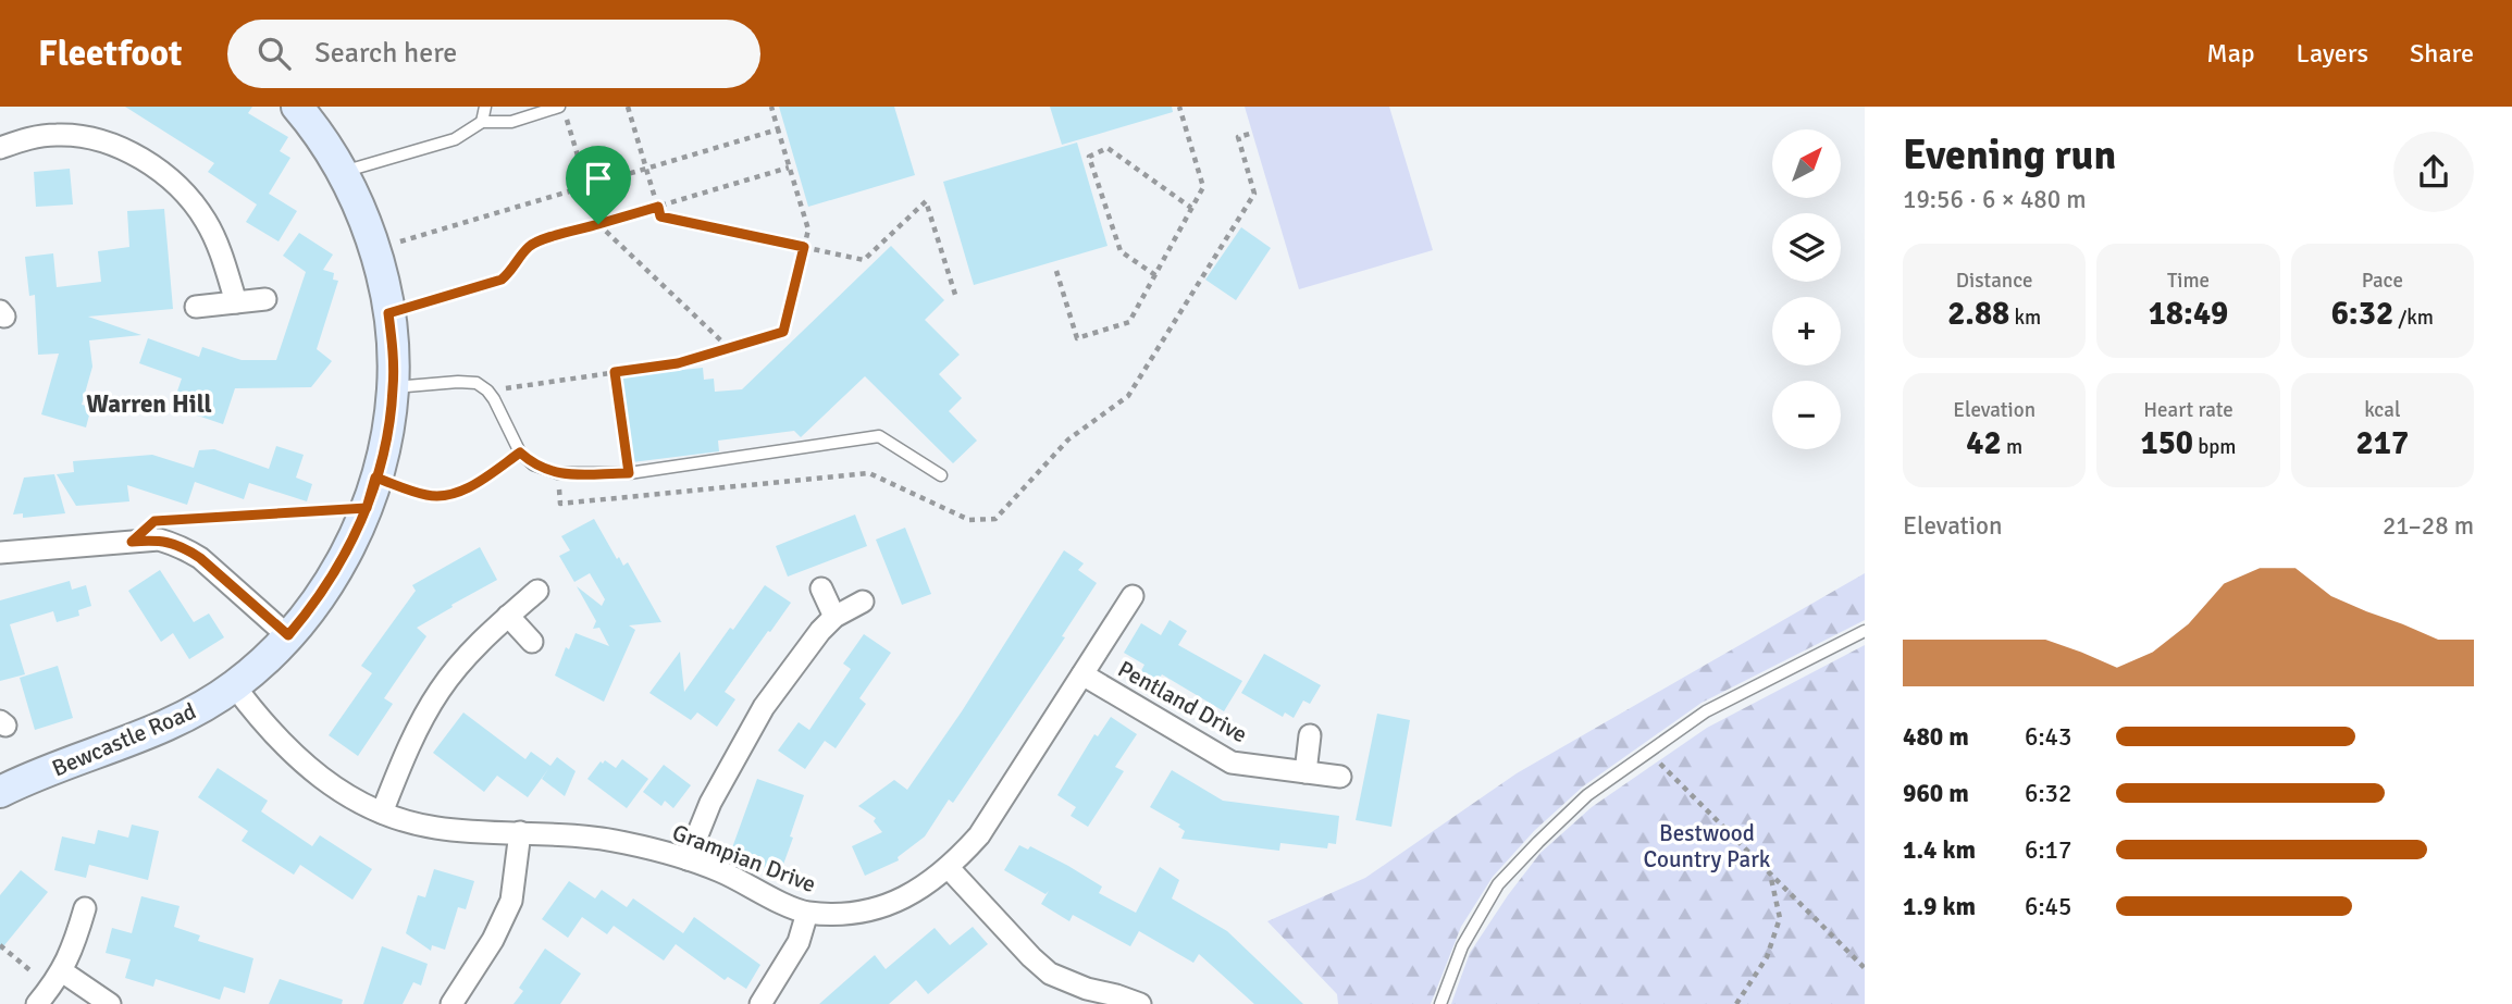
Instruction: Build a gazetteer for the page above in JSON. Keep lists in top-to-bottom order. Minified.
{"streets":{"street":["Pentland Drive","Bewcastle Road","Grampian Drive"]},"crossings":[["Pentland Drive","Grampian Drive"],["Bewcastle Road","Grampian Drive"]],"districts":["Warren Hill"],"parks":["Bestwood Country Park"],"north":"top right","page":{"header":"Fleetfoot","search":"Search here","nav":["Map","Layers","Share"],"heading":["Evening run","19:56 · 6 × 480 m"],"map_buttons":["+","−"],"stats":[["Distance","2.88 km"],["Time","18:49"],["Pace","6:32 /km"],["Elevation","42 m"],["Heart rate","150 bpm"],["kcal","217"]],"chart":["Elevation","21–28 m"],"list":[{"name":"480 m","note":"6:43"},{"name":"960 m","note":"6:32"},{"name":"1.4 km","note":"6:17"},{"name":"1.9 km","note":"6:45"}]}}
